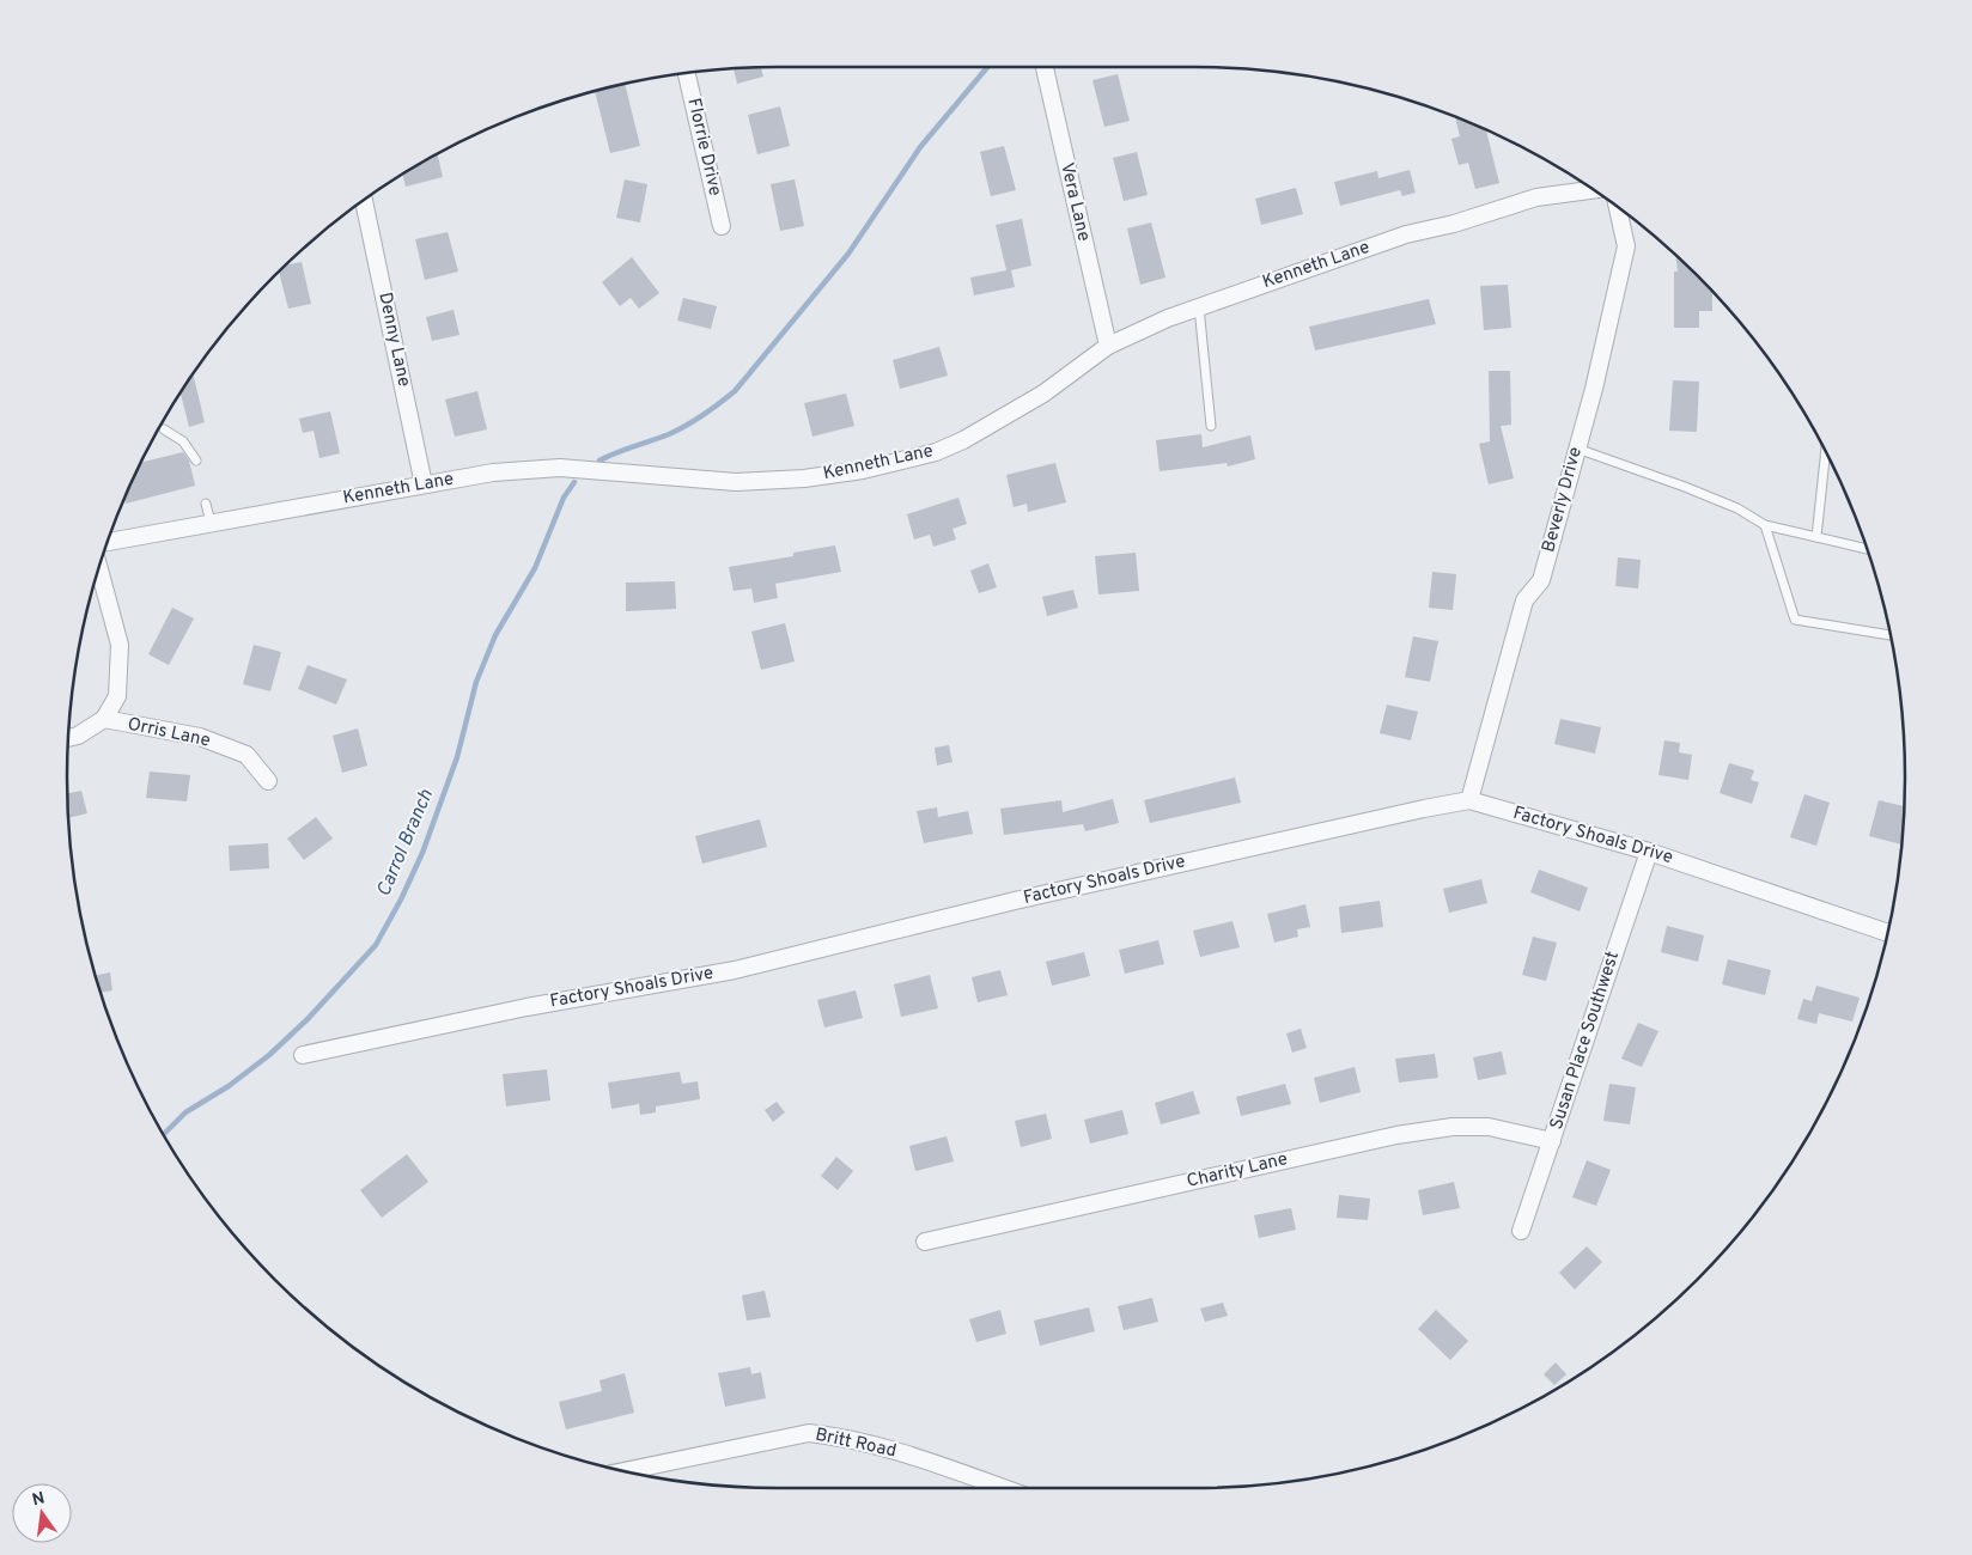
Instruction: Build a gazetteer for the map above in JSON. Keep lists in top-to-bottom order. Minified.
{"streets":{"street":["Florrie Drive","Vera Lane","Kenneth Lane","Denny Lane","Beverly Drive","Orris Lane","Factory Shoals Drive","Susan Place Southwest","Charity Lane","Britt Road"]},"crossings":[["Vera Lane","Kenneth Lane"],["Kenneth Lane","Denny Lane"],["Beverly Drive","Factory Shoals Drive"],["Factory Shoals Drive","Susan Place Southwest"],["Susan Place Southwest","Charity Lane"]],"water":["Carrol Branch"],"north":"top"}
